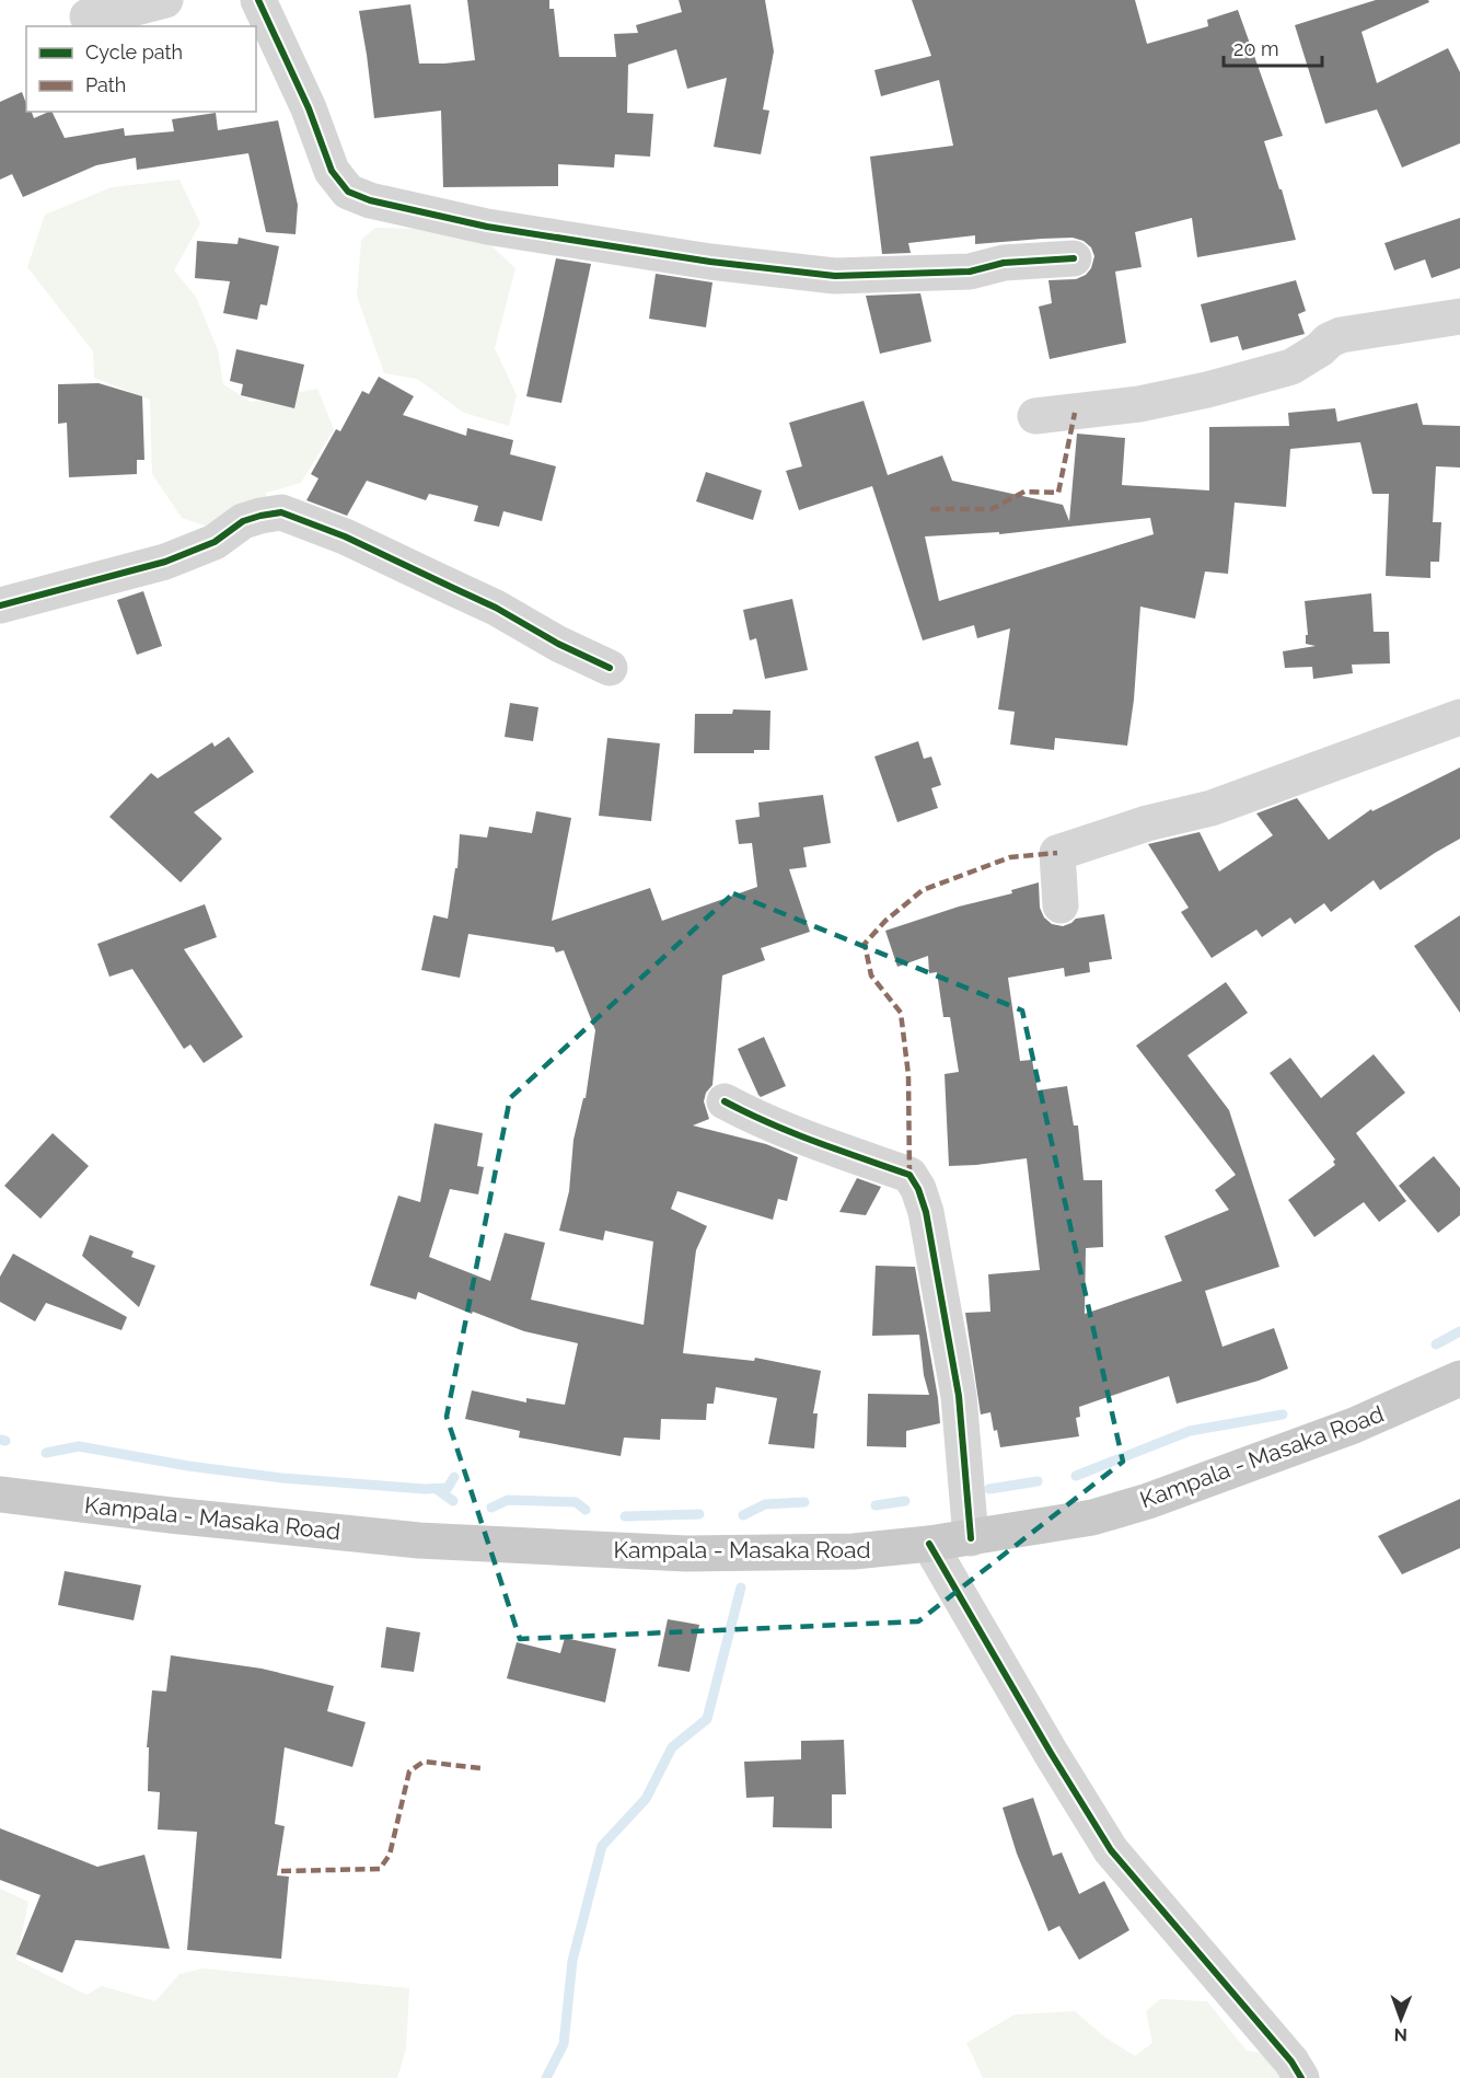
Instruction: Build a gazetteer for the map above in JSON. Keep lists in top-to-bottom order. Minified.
{"streets":{"main road":["Kampala - Masaka Road"]},"legend":["Cycle path","Path"],"scale_bar":"20 m","north":"bottom"}
